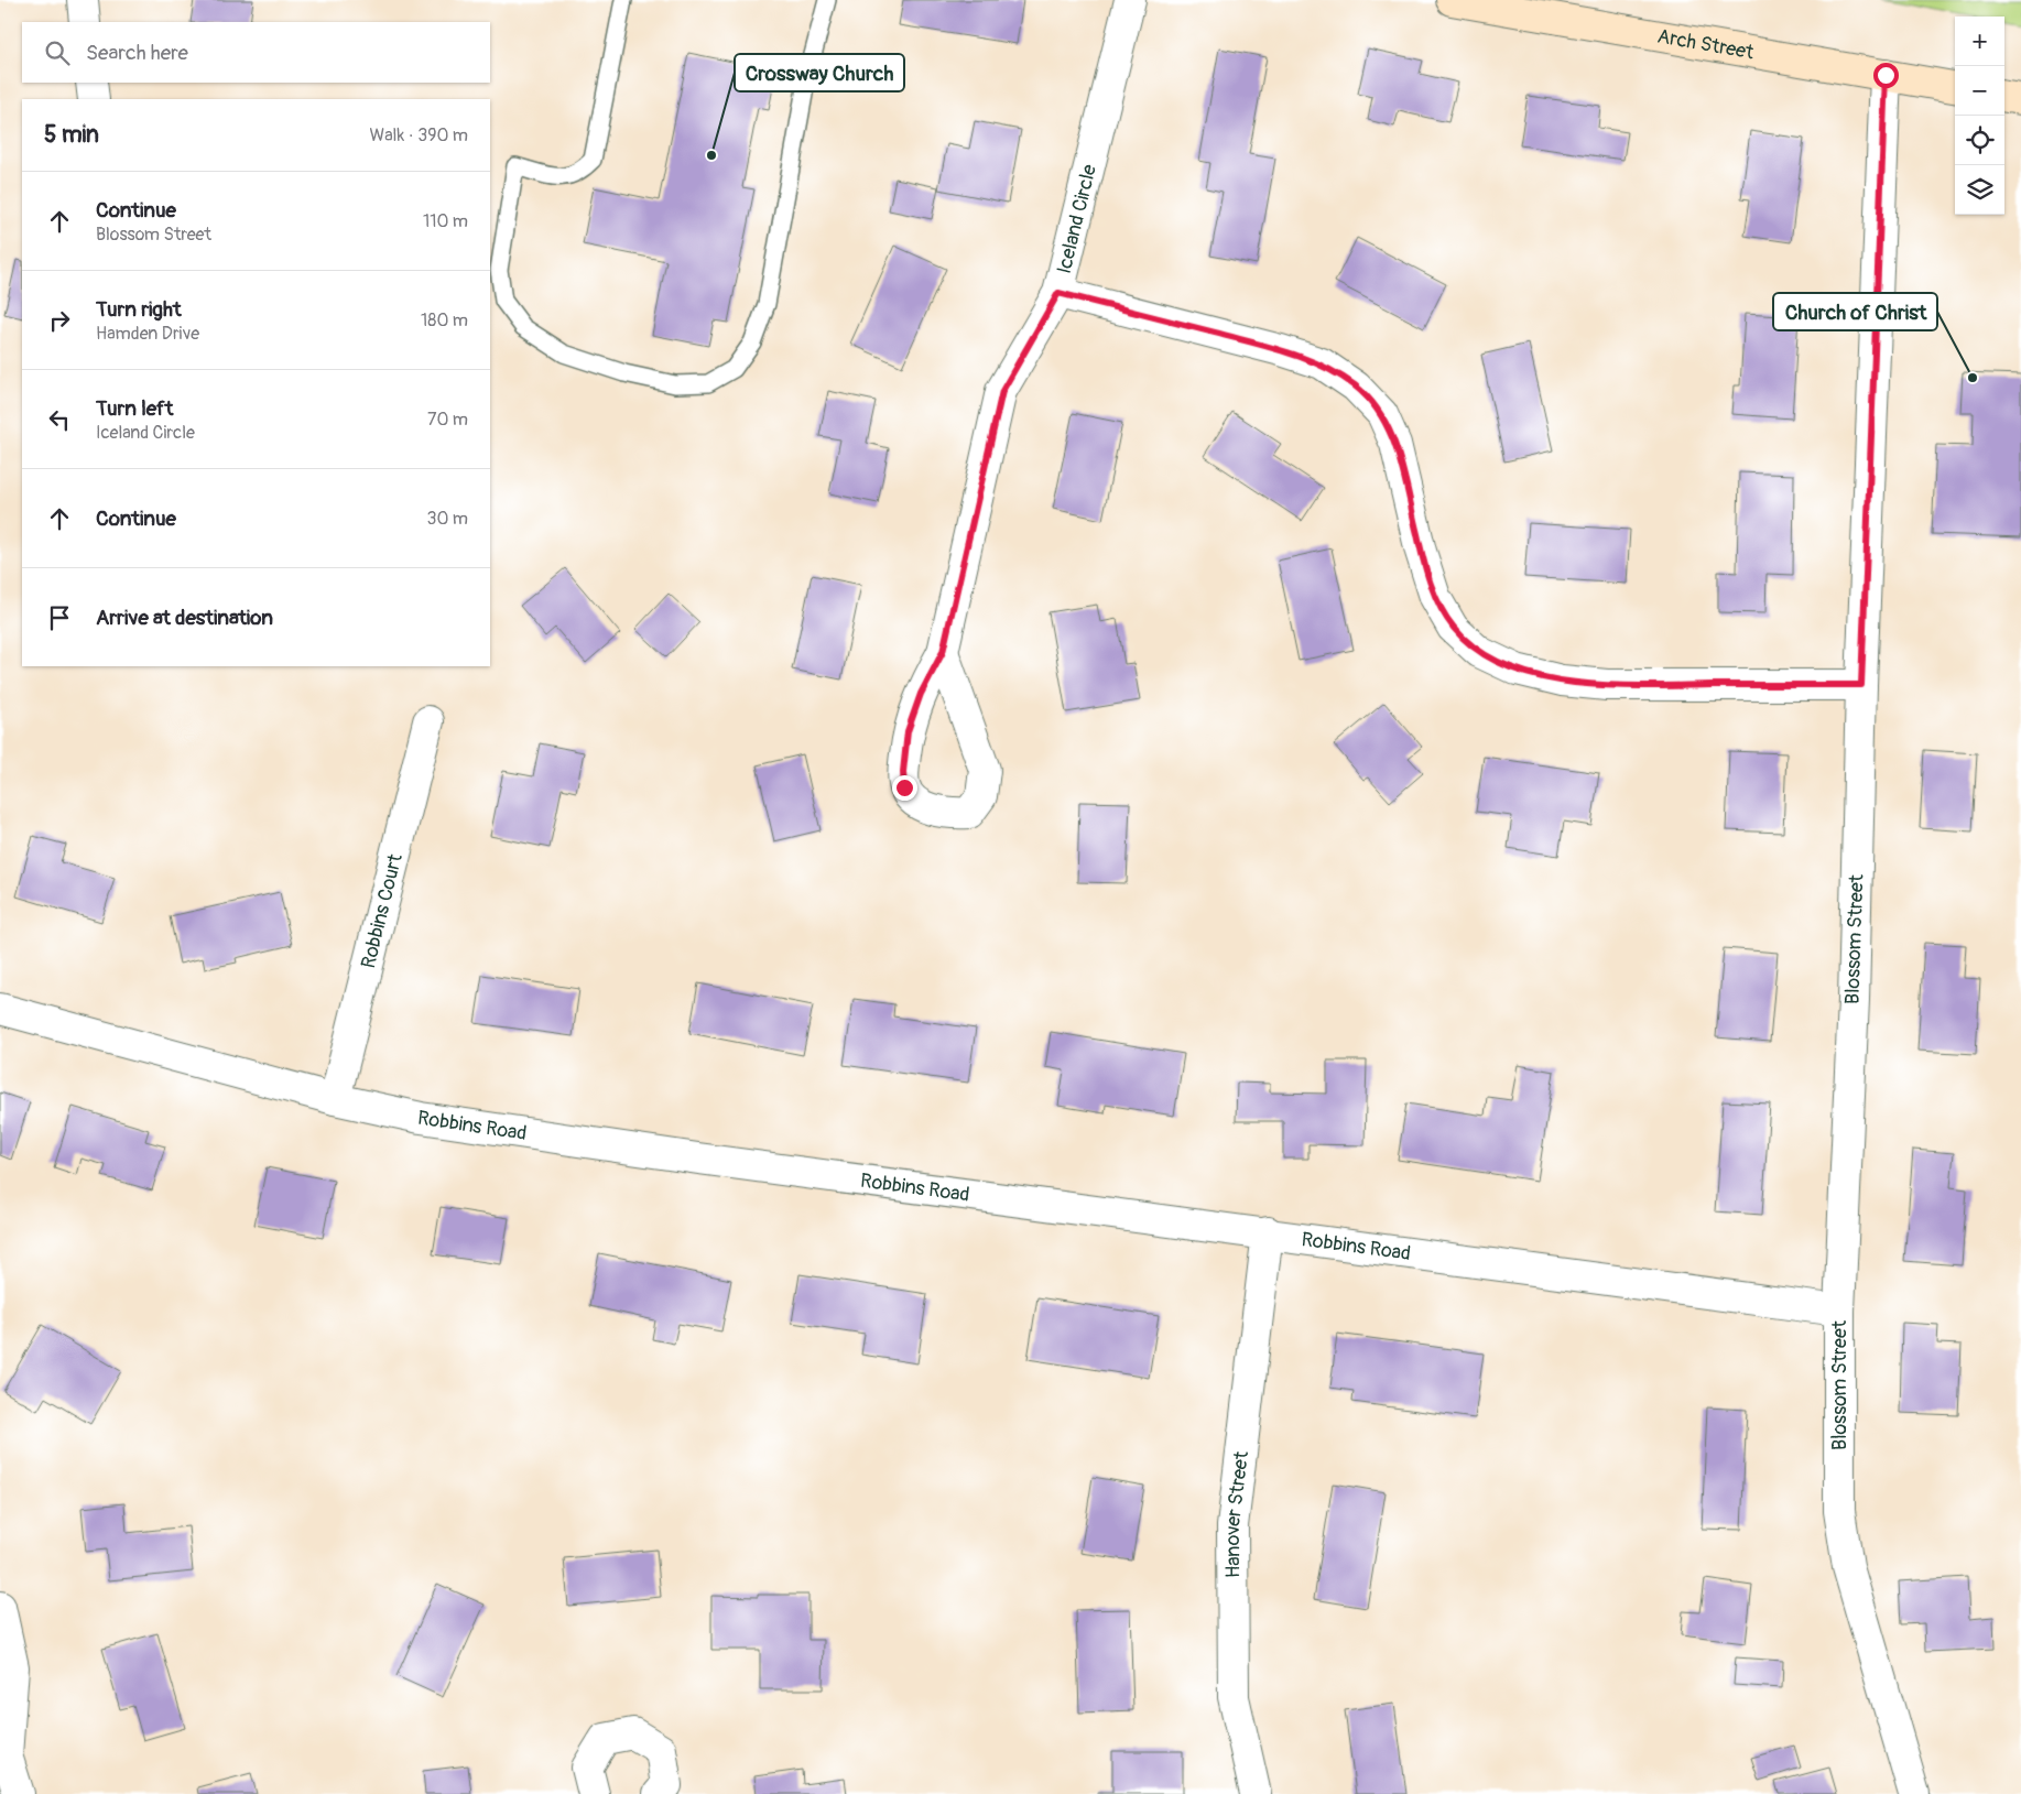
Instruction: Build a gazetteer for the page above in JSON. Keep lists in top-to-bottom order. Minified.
{"streets":{"street":["Arch Street","Iceland Circle","Robbins Court","Blossom Street","Robbins Road","Hanover Street"]},"crossings":[["Arch Street","Blossom Street"],["Robbins Court","Robbins Road"],["Blossom Street","Robbins Road"],["Robbins Road","Hanover Street"]],"places":["Crossway Church","Church of Christ"],"page":{"map_buttons":["+","−"],"search":"Search here","heading":["5 min","Walk · 390 m"],"list":[["Continue","Blossom Street","110 m"],["Turn right","Hamden Drive","180 m"],["Turn left","Iceland Circle","70 m"],["Continue","30 m"],"Arrive at destination"]}}
